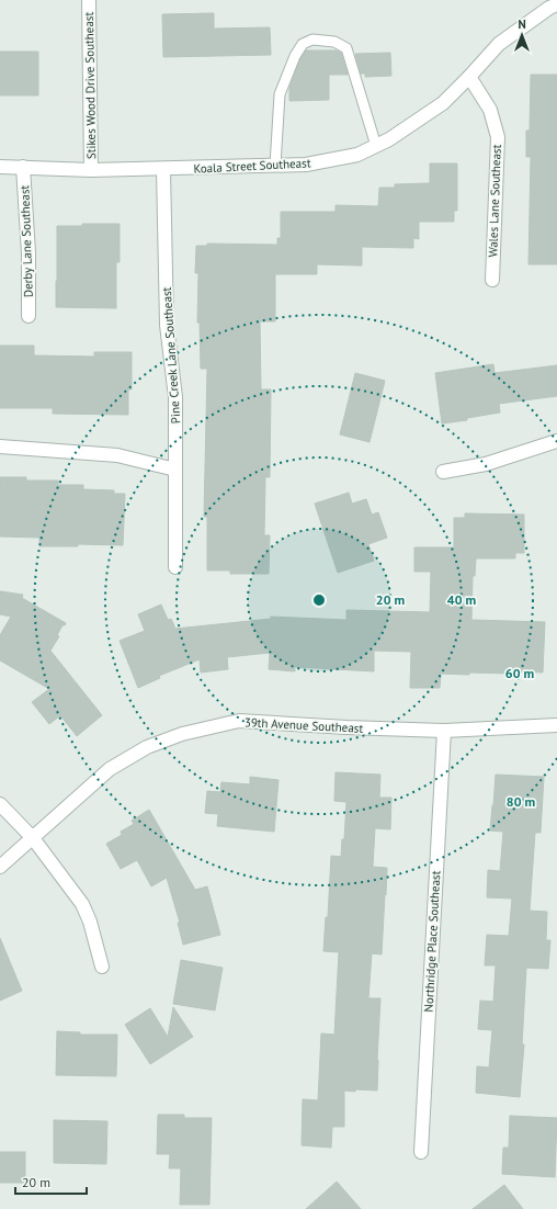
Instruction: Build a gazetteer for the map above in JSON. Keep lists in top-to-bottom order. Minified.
{"streets":{"street":["Stikes Wood Drive Southeast","Koala Street Southeast","Wales Lane Southeast","Derby Lane Southeast","Pine Creek Lane Southeast","39th Avenue Southeast","Northridge Place Southeast"]},"crossings":[["Stikes Wood Drive Southeast","Koala Street Southeast"],["Koala Street Southeast","Wales Lane Southeast"],["Koala Street Southeast","Derby Lane Southeast"],["Koala Street Southeast","Pine Creek Lane Southeast"],["39th Avenue Southeast","Northridge Place Southeast"]],"scale_bar":"20 m","north":"top","rings":["20 m","40 m","60 m","80 m"]}
